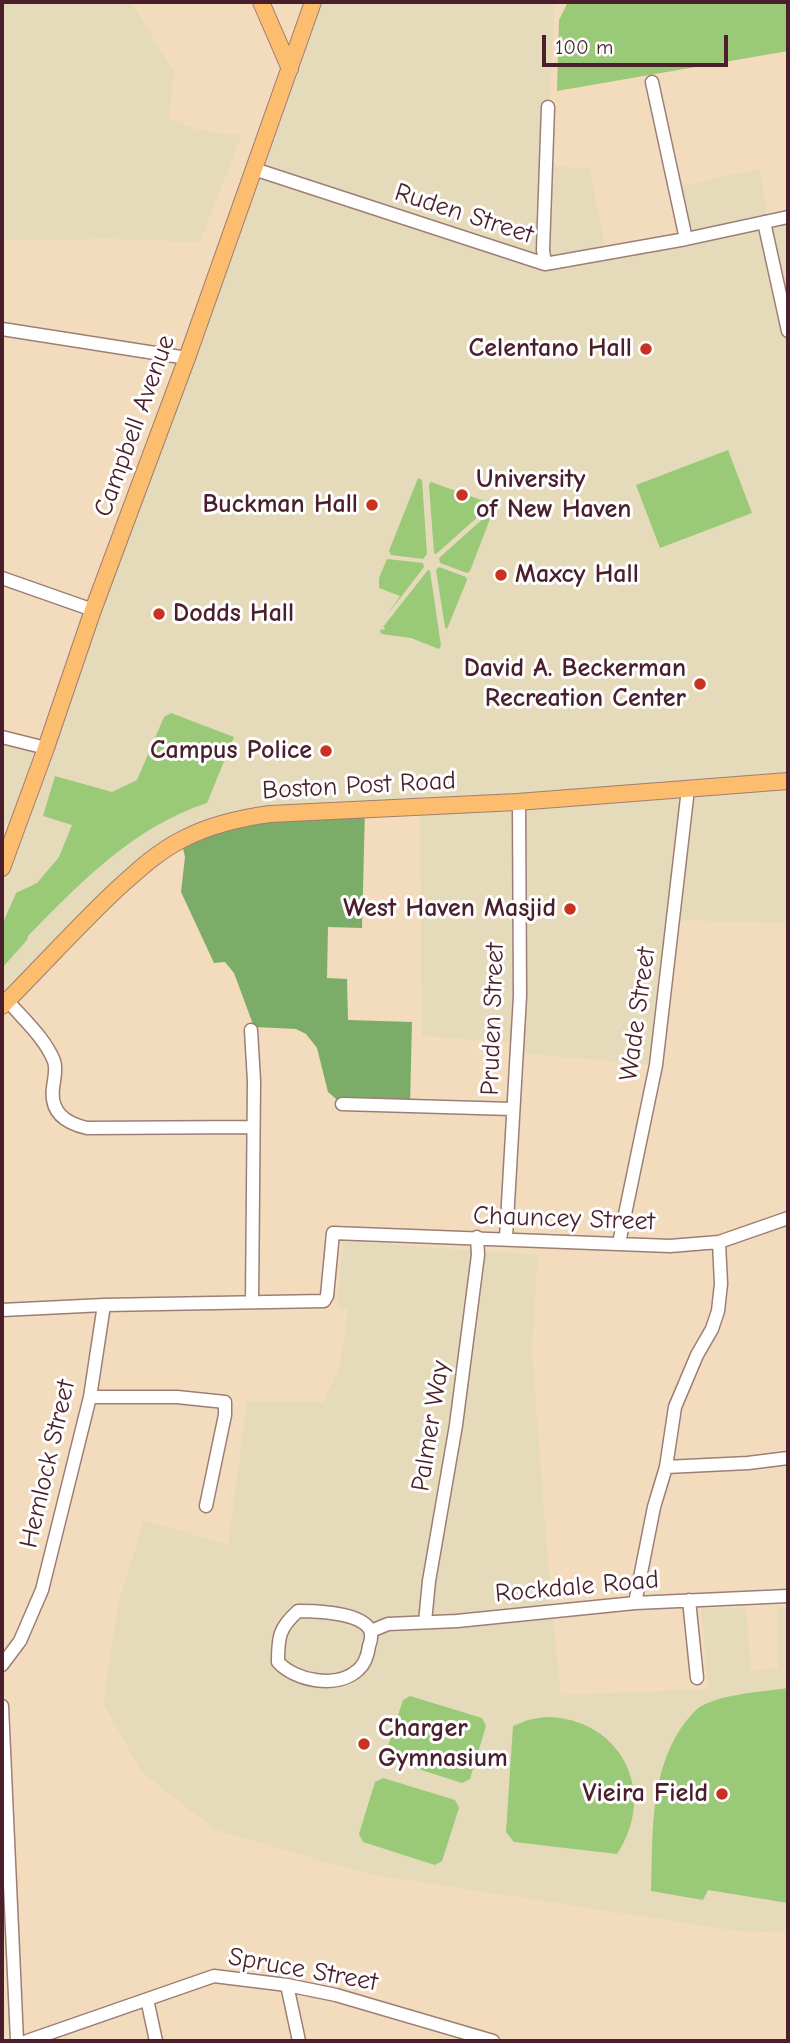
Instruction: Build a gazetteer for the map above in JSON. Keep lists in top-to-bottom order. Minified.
{"streets":{"main road":["Campbell Avenue","Boston Post Road"],"street":["Ruden Street","Wade Street","Pruden Street","Chauncey Street","Palmer Way","Hemlock Street","Rockdale Road","Spruce Street"]},"crossings":[["Ruden Street","Campbell Avenue"],["Boston Post Road","Wade Street"],["Boston Post Road","Pruden Street"],["Wade Street","Chauncey Street"],["Pruden Street","Chauncey Street"],["Chauncey Street","Palmer Way"],["Palmer Way","Rockdale Road"]],"places":["Celentano Hall","University of New Haven","Buckman Hall","Maxcy Hall","Dodds Hall","David A. Beckerman Recreation Center","Campus Police","West Haven Masjid","Charger Gymnasium","Vieira Field"],"scale_bar":"100 m"}
